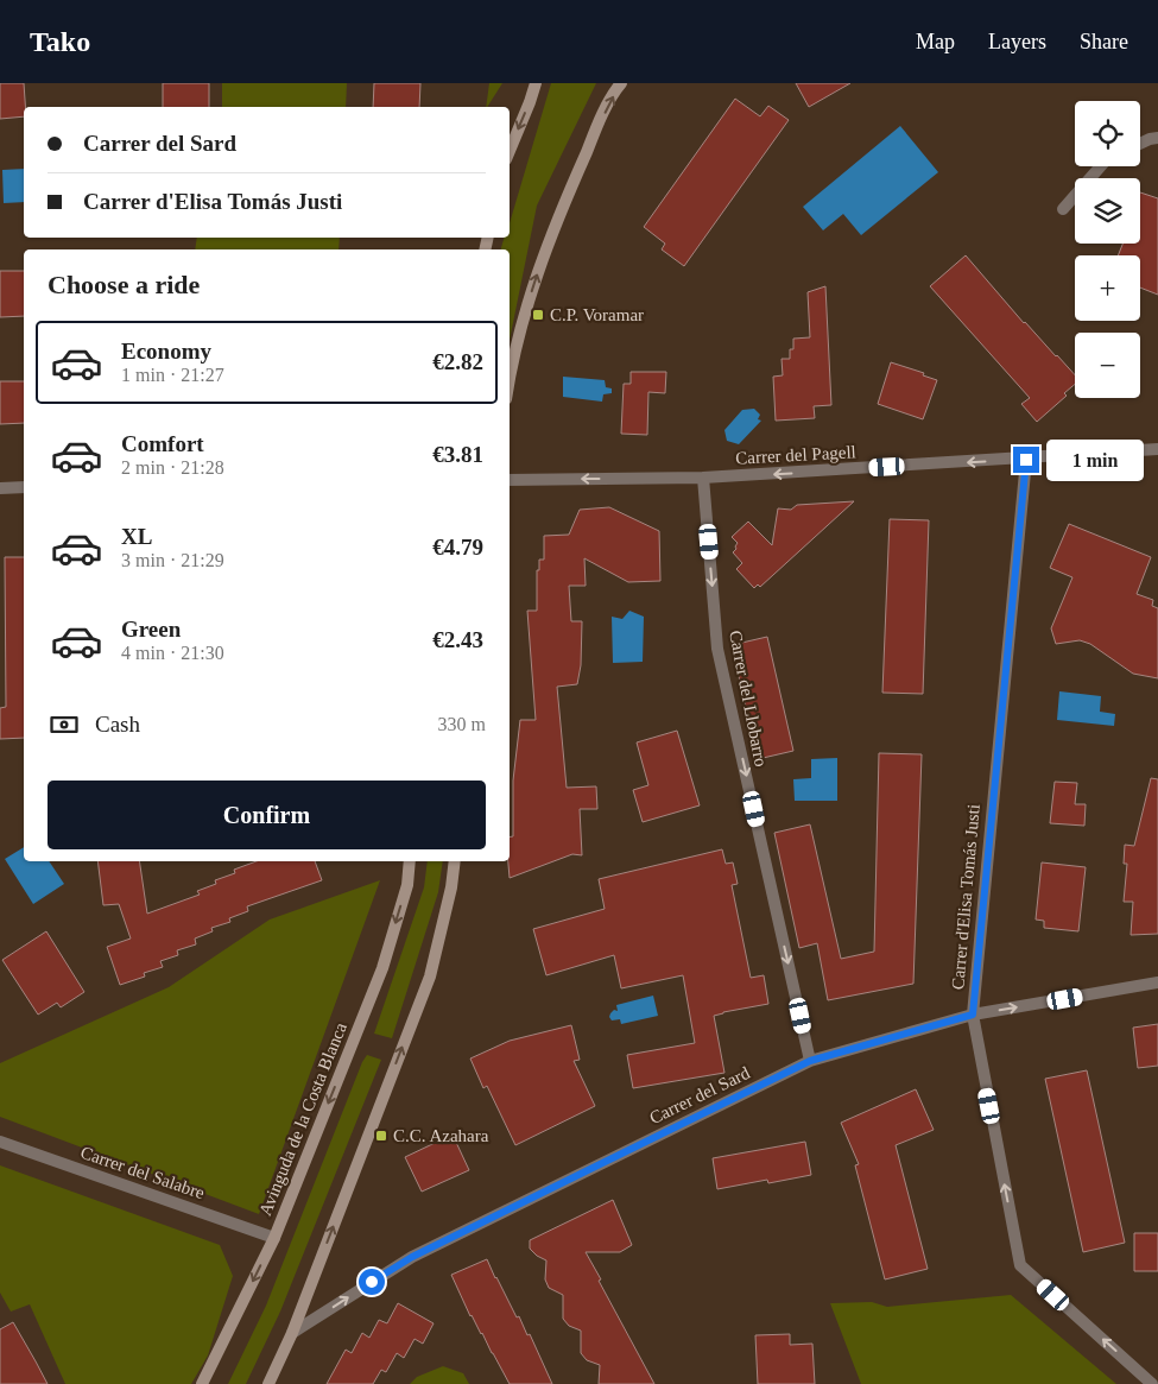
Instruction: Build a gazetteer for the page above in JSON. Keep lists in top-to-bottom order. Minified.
{"streets":{"street":["Carrer del Pagell","Carrer del Llobarro","Carrer d'Elisa Tomás Justi","Carrer del Sard","Avinguda de la Costa Blanca","Carrer del Salabre"]},"crossings":[["Carrer del Pagell","Carrer del Llobarro"],["Carrer del Pagell","Carrer d'Elisa Tomás Justi"],["Carrer del Llobarro","Carrer del Sard"],["Carrer d'Elisa Tomás Justi","Carrer del Sard"],["Avinguda de la Costa Blanca","Carrer del Salabre"]],"one_way":["Carrer del Pagell","Carrer del Llobarro","Carrer d'Elisa Tomás Justi","Carrer del Sard"],"places":{"transit":["C.P. Voramar","C.C. Azahara"]},"page":{"header":"Tako","nav":["Map","Layers","Share"],"map_buttons":["+","−"],"banner":["Carrer del Sard","Carrer d'Elisa Tomás Justi"],"heading":"Choose a ride","list":[{"name":"Economy","note":"1 min · 21:27","value":"€2.82"},{"name":"Comfort","note":"2 min · 21:28","value":"€3.81"},{"name":"XL","note":"3 min · 21:29","value":"€4.79"},{"name":"Green","note":"4 min · 21:30","value":"€2.43"}],"bubble":"1 min","pay":["Cash","330 m"],"buttons":"Confirm"}}
